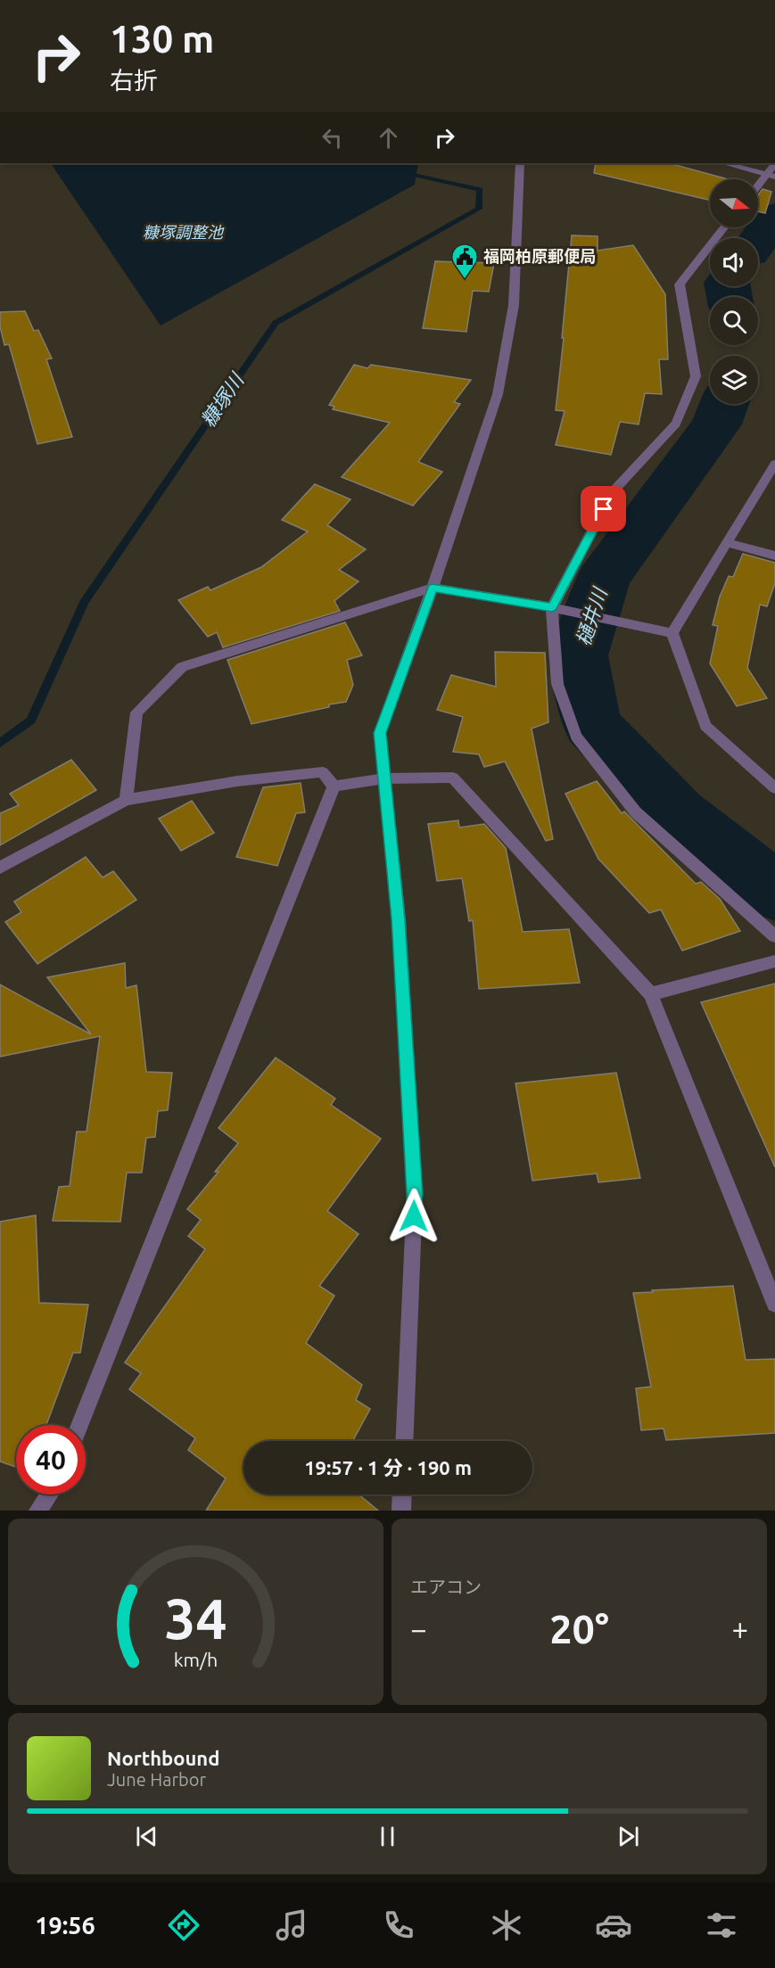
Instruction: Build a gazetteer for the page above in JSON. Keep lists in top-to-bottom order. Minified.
{"water":["糠塚調整池","糠塚川","樋井川"],"places":{"public building":["福岡柏原郵便局"]},"north":"right","page":{"turn":["130 m","右折"],"limit":"40","trip":"19:57 · 1 分 · 190 m","tile":"エアコン","heat":["−","20°","+"],"song":["Northbound","June Harbor"],"tabs":"19:56","gauge":["34","km/h"]}}
